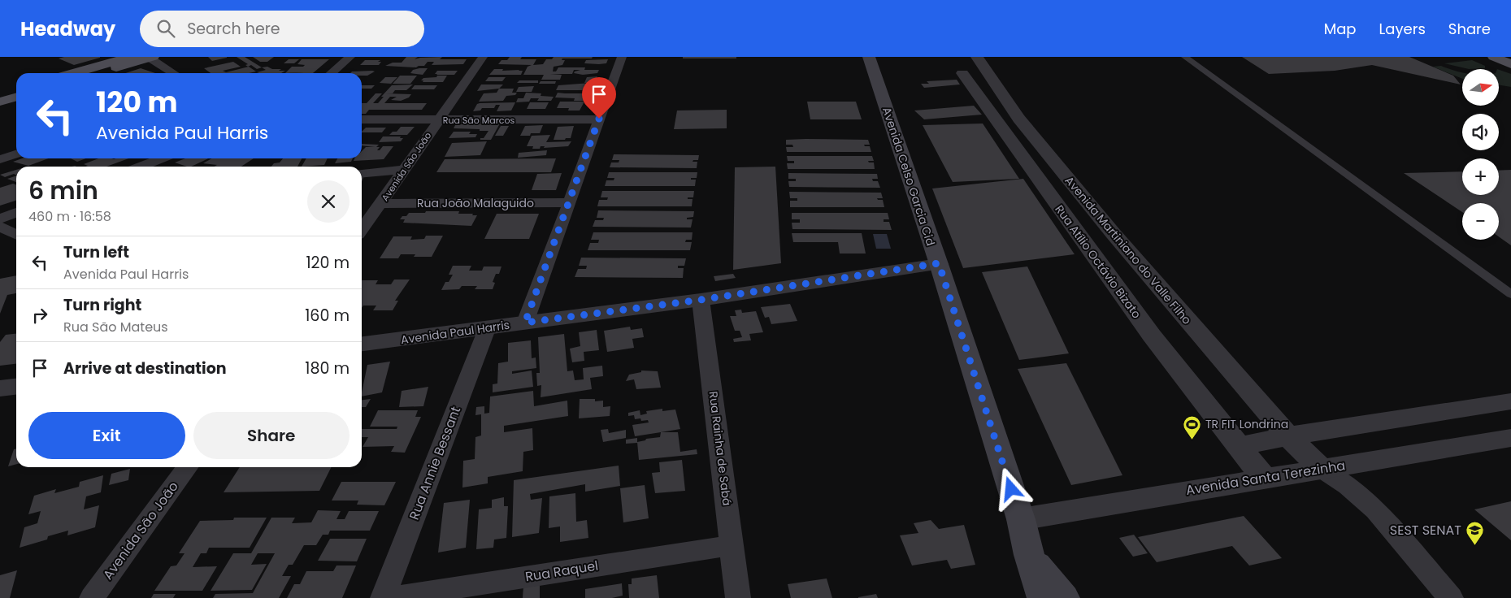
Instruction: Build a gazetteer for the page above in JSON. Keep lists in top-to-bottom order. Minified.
{"streets":{"main road":["Avenida Celso Garcia Cid"],"street":["Rua São Marcos","Avenida São João","Rua João Malaguido","Avenida Martiniano do Valle Filho","Rua Atílio Octávio Bizato","Avenida Paul Harris","Rua Rainha de Sabá","Rua Annie Bessant","Avenida Santa Terezinha","Rua Raquel"]},"crossings":[["Rua São Marcos","Avenida São João"],["Avenida São João","Rua João Malaguido"],["Avenida Celso Garcia Cid","Avenida Paul Harris"],["Avenida Celso Garcia Cid","Avenida Santa Terezinha"],["Avenida Martiniano do Valle Filho","Rua Atílio Octávio Bizato"],["Avenida Martiniano do Valle Filho","Avenida Santa Terezinha"],["Rua Atílio Octávio Bizato","Avenida Santa Terezinha"],["Avenida Paul Harris","Rua Rainha de Sabá"],["Avenida Paul Harris","Rua Annie Bessant"],["Rua Rainha de Sabá","Rua Raquel"]],"places":{"sports":["TR FIT Londrina"],"school or university":["SEST SENAT"]},"north":"right","page":{"header":"Headway","search":"Search here","nav":["Map","Layers","Share"],"map_buttons":["+","−"],"turn":["120 m","Avenida Paul Harris"],"heading":["6 min","460 m · 16:58"],"list":[{"name":"Turn left","note":"Avenida Paul Harris","value":"120 m"},{"name":"Turn right","note":"Rua São Mateus","value":"160 m"},{"name":"Arrive at destination","value":"180 m"}],"buttons":["Exit","Share"]}}
